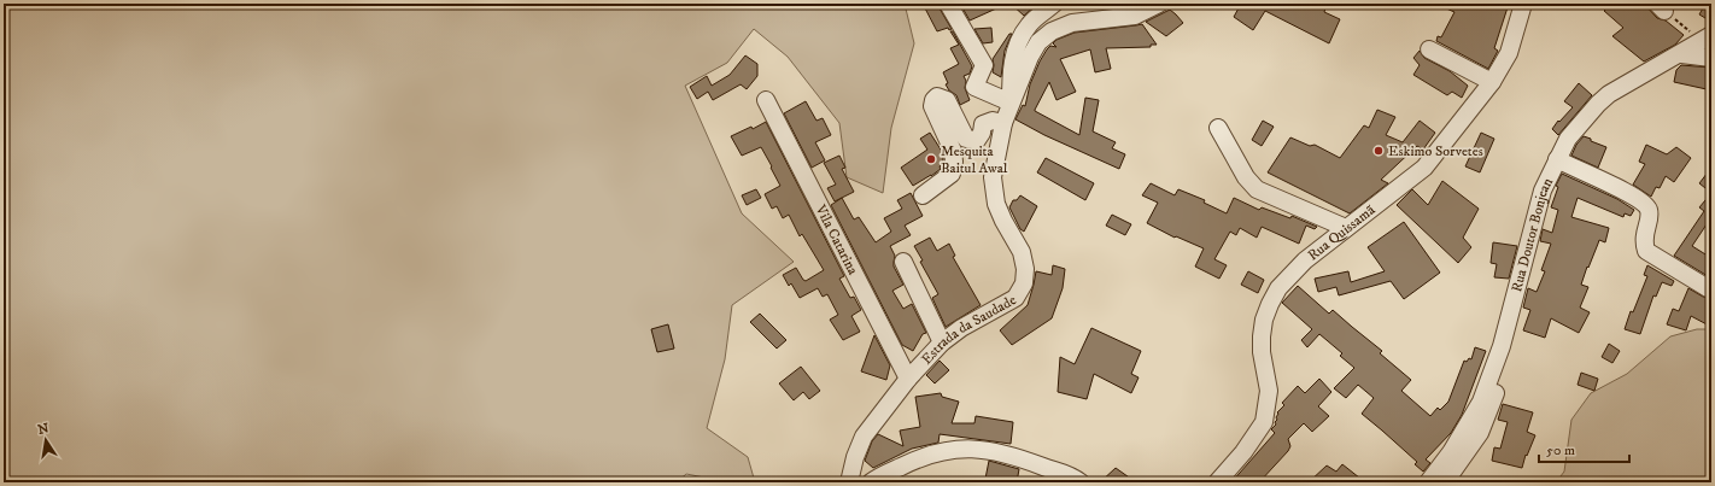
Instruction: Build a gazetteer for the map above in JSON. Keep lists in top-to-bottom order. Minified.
{"streets":{"street":["Rua Quissamã","Rua Doutor Bonjean","Vila Catarina","Estrada da Saudade"]},"crossings":[["Vila Catarina","Estrada da Saudade"]],"places":["Eskimo Sorvetes","Mesquita Baitul Awal"],"scale_bar":"50 m","north":"top"}
